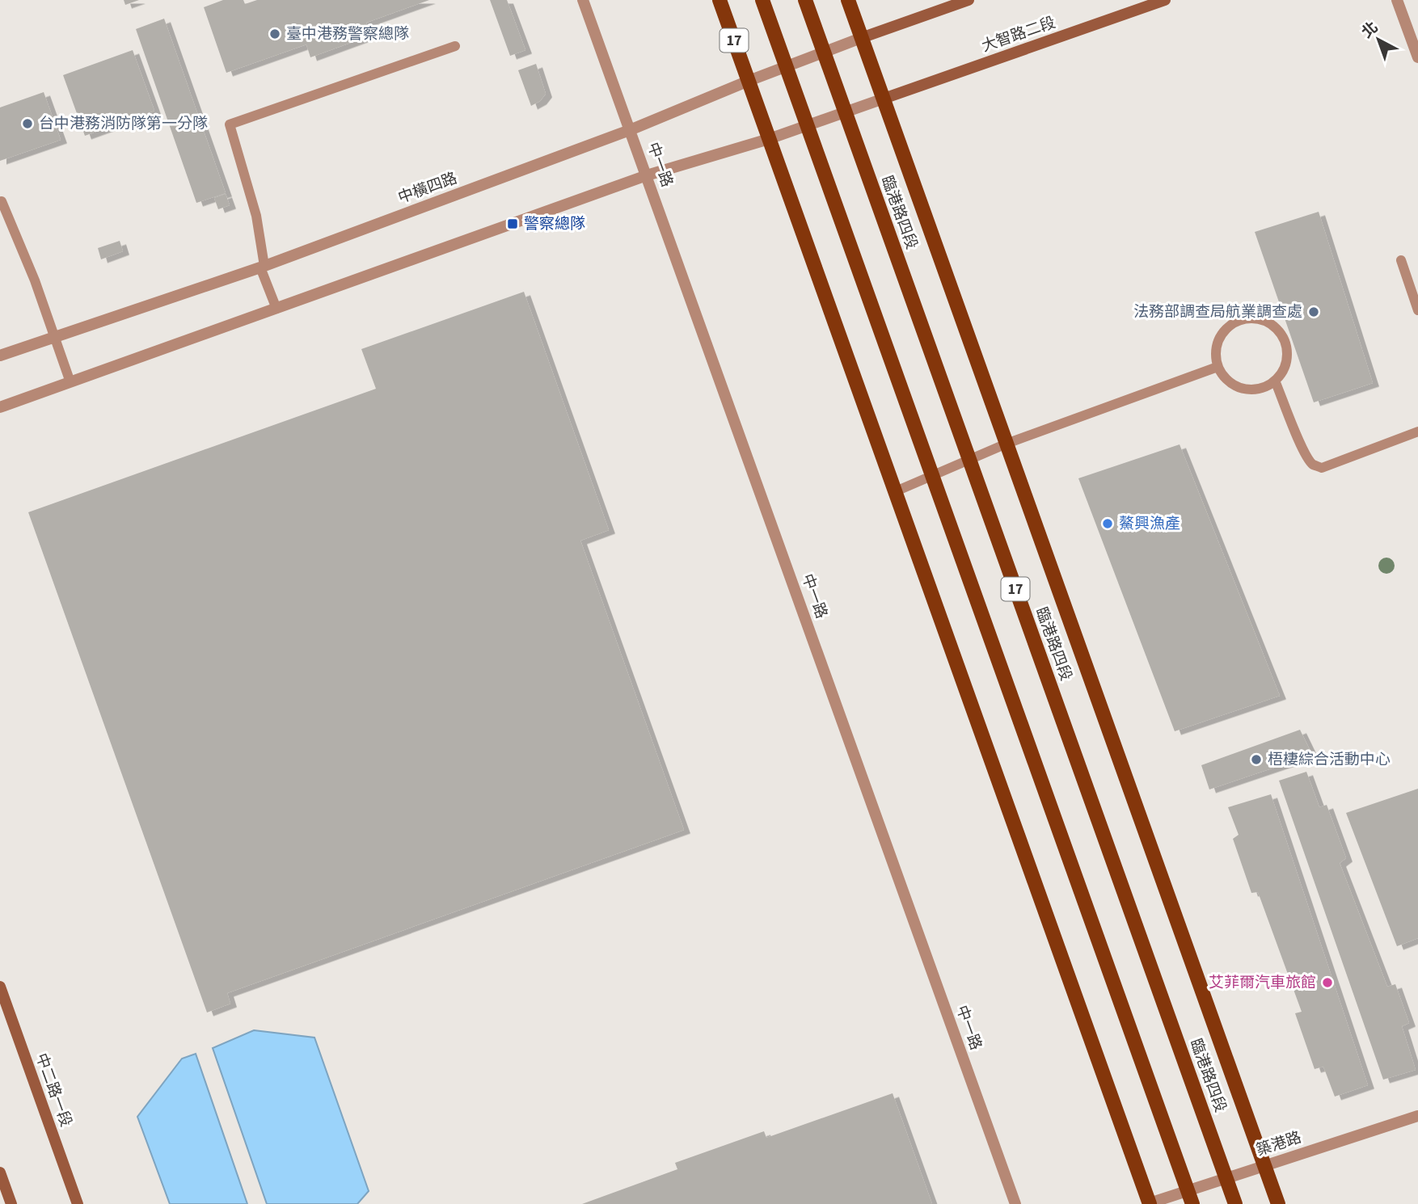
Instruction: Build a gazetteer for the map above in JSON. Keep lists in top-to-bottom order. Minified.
{"streets":{"main road":["17","臨港路四段"],"street":["大智路二段","中一路","中橫四路","中二路一段","築港路"]},"crossings":[["大智路二段","臨港路四段"],["17","中橫四路"],["17","築港路"],["中一路","中橫四路"],["中橫四路","臨港路四段"],["臨港路四段","築港路"]],"places":{"other":["臺中港務警察總隊","台中港務消防隊第一分隊","法務部調查局航業調查處","鰲興漁產","梧棲綜合活動中心","艾菲爾汽車旅館"],"transit":["警察總隊"]},"north":"top left"}
